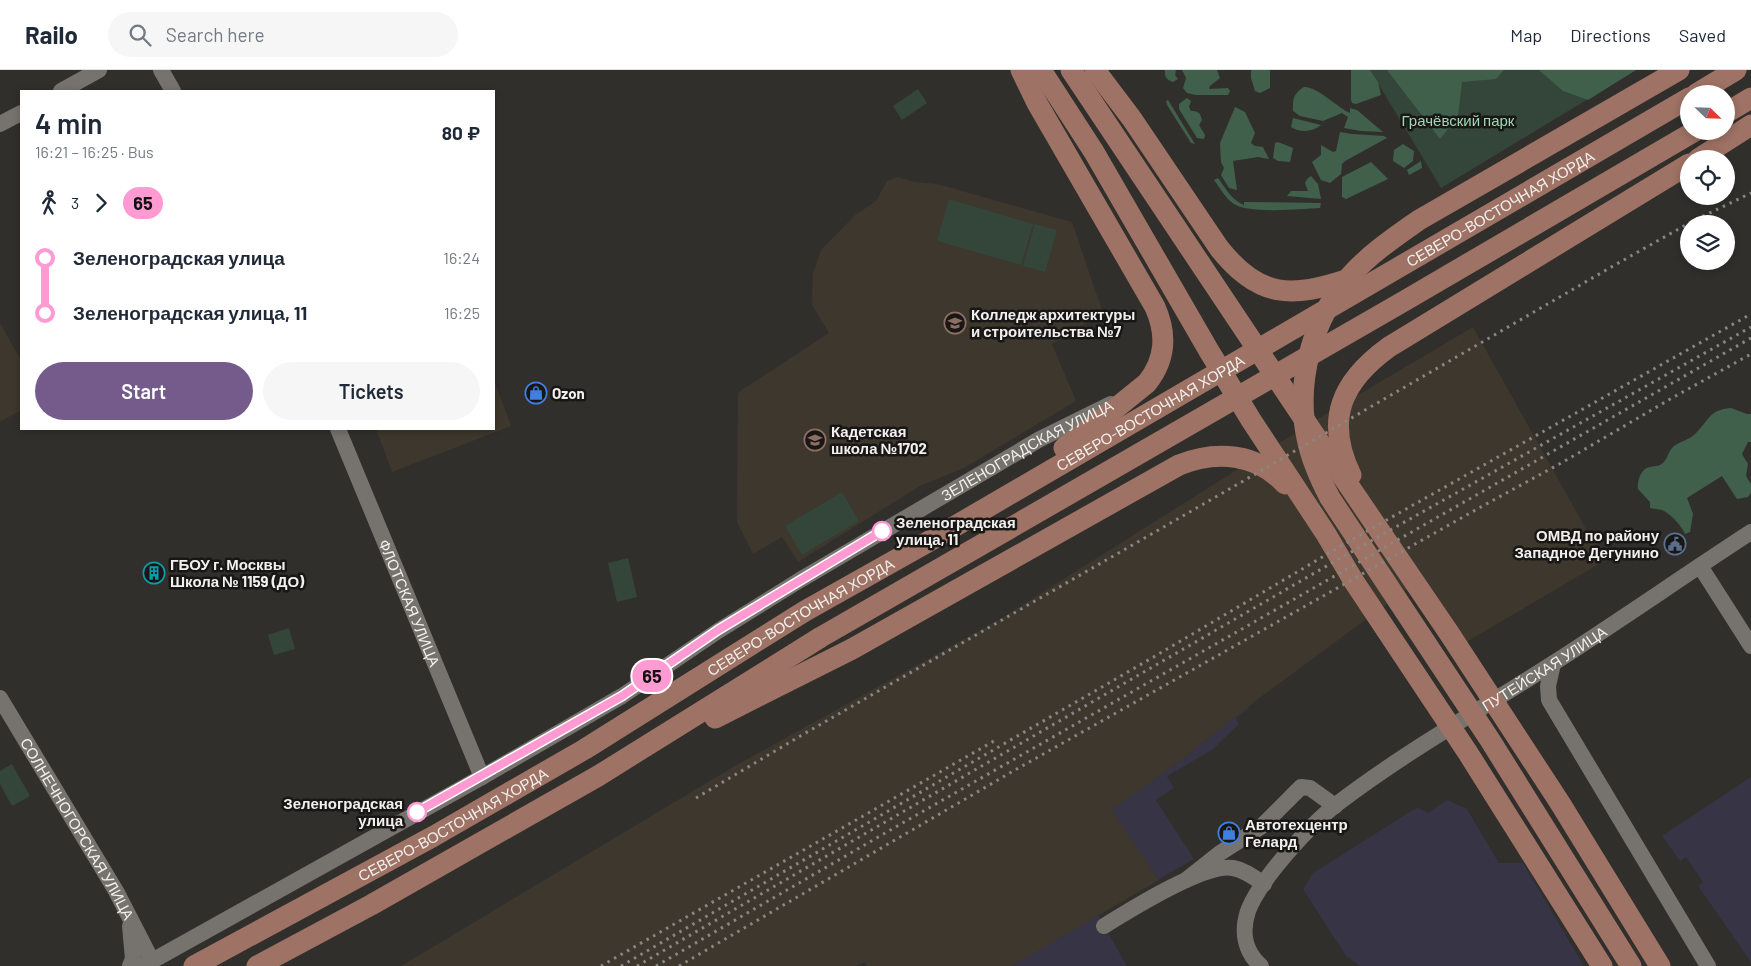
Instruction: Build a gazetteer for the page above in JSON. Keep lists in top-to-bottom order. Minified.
{"streets":{"main road":["СЕВЕРО-ВОСТОЧНАЯ ХОРДА"],"street":["ЗЕЛЕНОГРАДСКАЯ УЛИЦА","ФЛОТСКАЯ УЛИЦА","ПУТЕЙСКАЯ УЛИЦА","СОЛНЕЧНОГОРСКАЯ УЛИЦА"]},"crossings":[["ЗЕЛЕНОГРАДСКАЯ УЛИЦА","ФЛОТСКАЯ УЛИЦА"],["ЗЕЛЕНОГРАДСКАЯ УЛИЦА","СОЛНЕЧНОГОРСКАЯ УЛИЦА"]],"parks":["Грачёвский парк"],"places":{"school or university":["Колледж архитектуры и строительства №7","Кадетская школа №1702"],"shop":["Ozon","Автотехцентр Гелард"],"other":["Зеленоградская улица, 11","Зеленоградская улица"],"public building":["ОМВД по району Западное Дегунино"],"building":["ГБОУ г. Москвы Школа № 1159 (ДО)"]},"lines":["bus line 65"],"north":"bottom right","page":{"header":"Railo","search":"Search here","nav":["Map","Directions","Saved"],"on_map":"65","heading":["4 min","16:21 – 16:25 · Bus","80 ₽"],"legs":["3","65"],"list":[{"name":"Зеленоградская улица","value":"16:24"},{"name":"Зеленоградская улица, 11","value":"16:25"}],"buttons":["Start","Tickets"]}}
